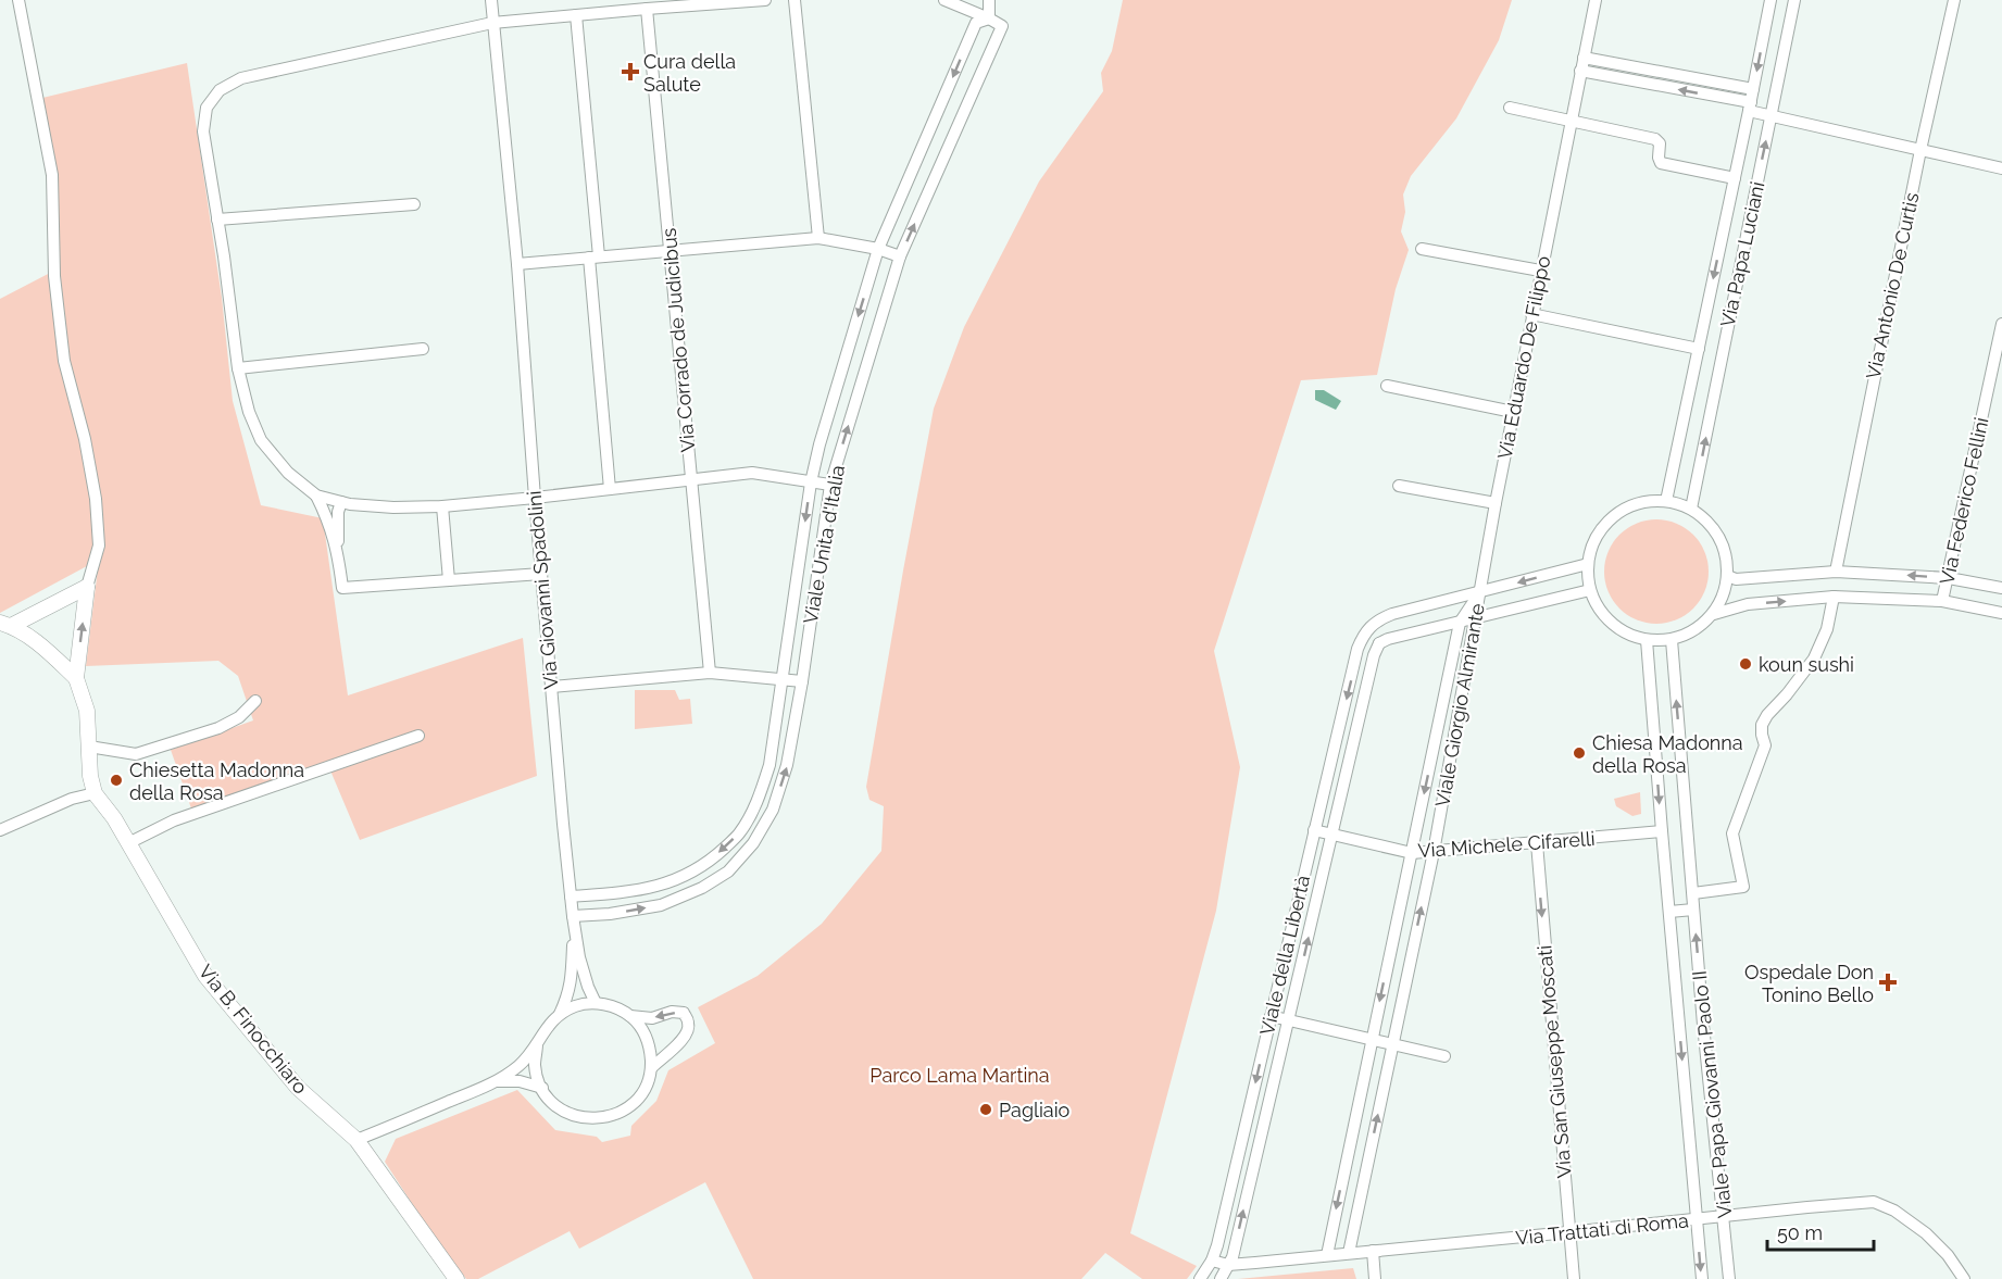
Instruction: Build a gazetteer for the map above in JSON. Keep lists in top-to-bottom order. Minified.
{"streets":{"street":["Via Papa Luciani","Via Antonio De Curtis","Via Corrado de Judicibus","Via Eduardo De Filippo","Via Federico Fellini","Viale Unita d'Italia","Via Giovanni Spadolini","Viale Giorgio Almirante","Via Michele Cifarelli","Viale della Libertà","Via B. Finocchiaro","Via San Giuseppe Moscati","Viale Papa Giovanni Paolo II","Via Trattati di Roma"]},"crossings":[["Via Papa Luciani","Viale Papa Giovanni Paolo II"],["Via Eduardo De Filippo","Viale Giorgio Almirante"],["Viale Unita d'Italia","Via Giovanni Spadolini"],["Viale Giorgio Almirante","Via Michele Cifarelli"],["Viale Giorgio Almirante","Via Trattati di Roma"],["Via Michele Cifarelli","Viale della Libertà"],["Via Michele Cifarelli","Via San Giuseppe Moscati"],["Via Michele Cifarelli","Viale Papa Giovanni Paolo II"],["Viale della Libertà","Via Trattati di Roma"],["Via San Giuseppe Moscati","Via Trattati di Roma"],["Viale Papa Giovanni Paolo II","Via Trattati di Roma"]],"one_way":["Via San Giuseppe Moscati"],"parks":["Parco Lama Martina"],"places":{"health":["Cura della Salute","Ospedale Don Tonino Bello"],"other":["koun sushi","Chiesa Madonna della Rosa","Chiesetta Madonna della Rosa","Pagliaio"]},"scale_bar":"50 m"}
